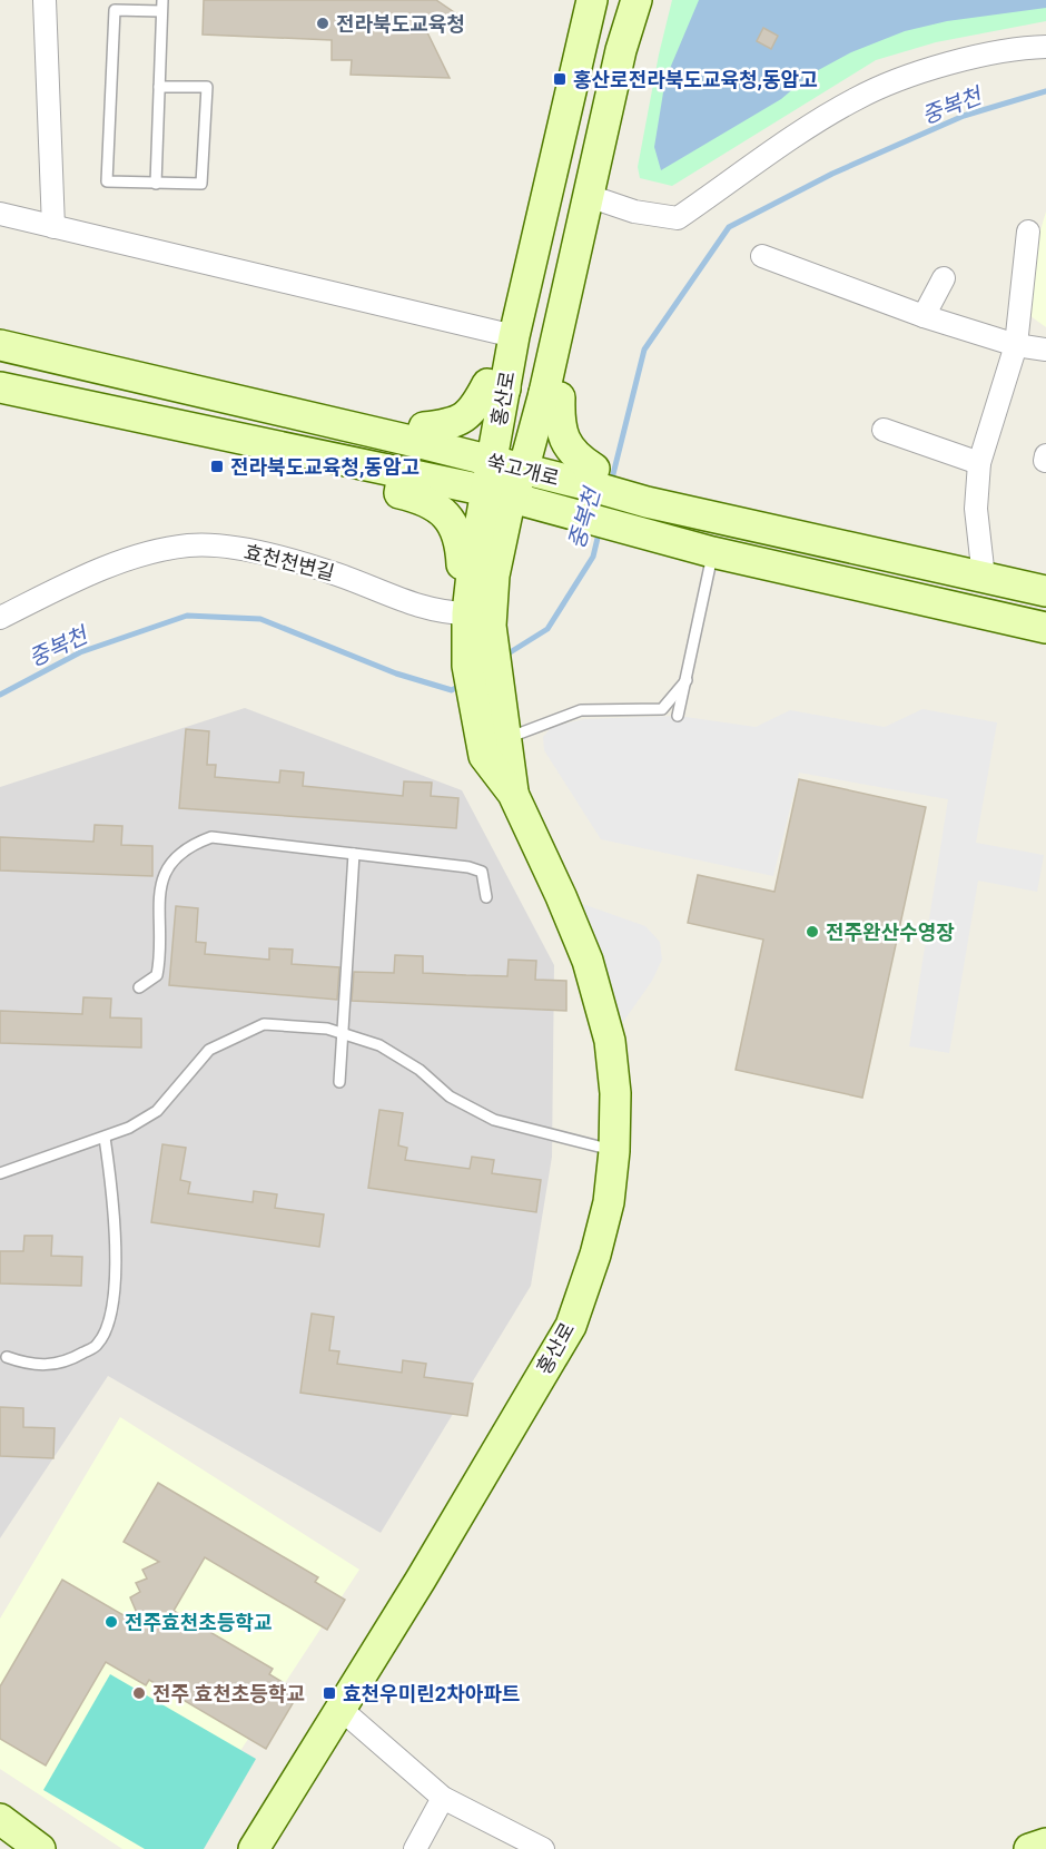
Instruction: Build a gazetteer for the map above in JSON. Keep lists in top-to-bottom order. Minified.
{"streets":{"street":["홍산로","쑥고개로","효천천변길"]},"crossings":[["홍산로","쑥고개로"],["홍산로","효천천변길"]],"water":["중복천"],"places":{"other":["전라북도교육청","전주완산수영장","전주효천초등학교","전주 효천초등학교"],"transit":["홍산로전라북도교육청,동암고","전라북도교육청,동암고","효천우미린2차아파트"]}}
